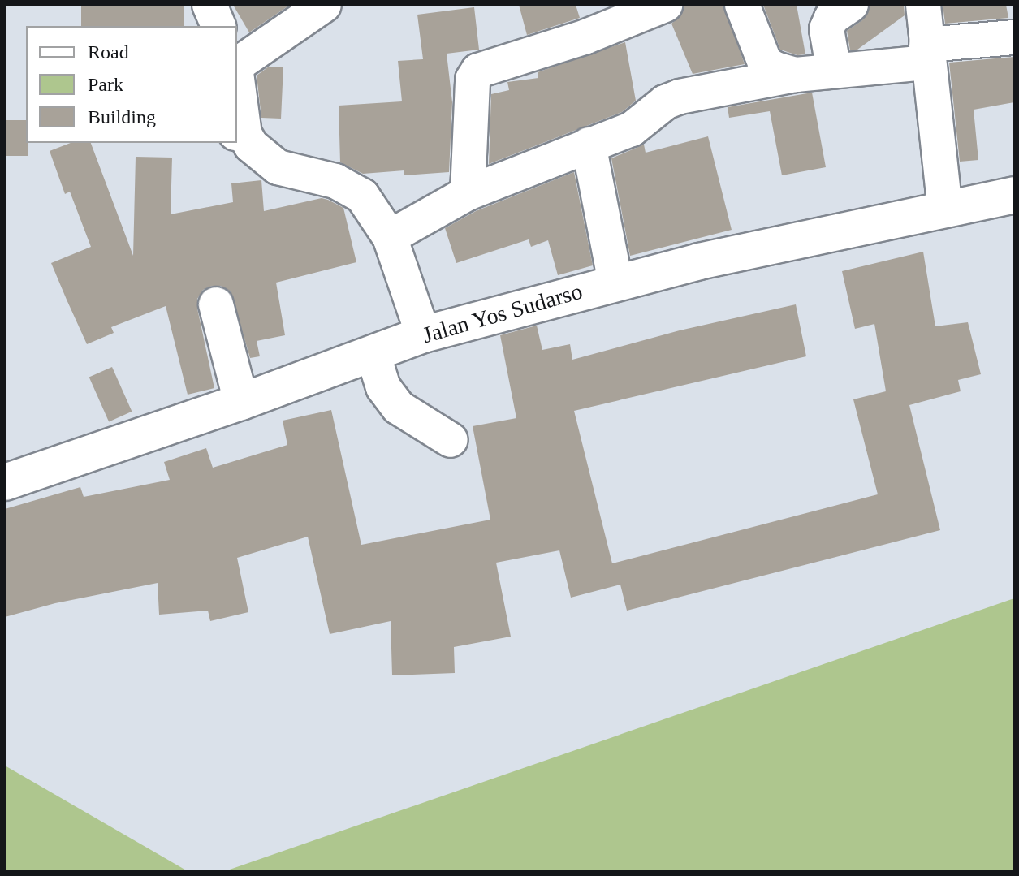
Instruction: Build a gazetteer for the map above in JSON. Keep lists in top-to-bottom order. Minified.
{"streets":{"highway":["Jalan Yos Sudarso"]},"legend":["Road","Park","Building"]}
